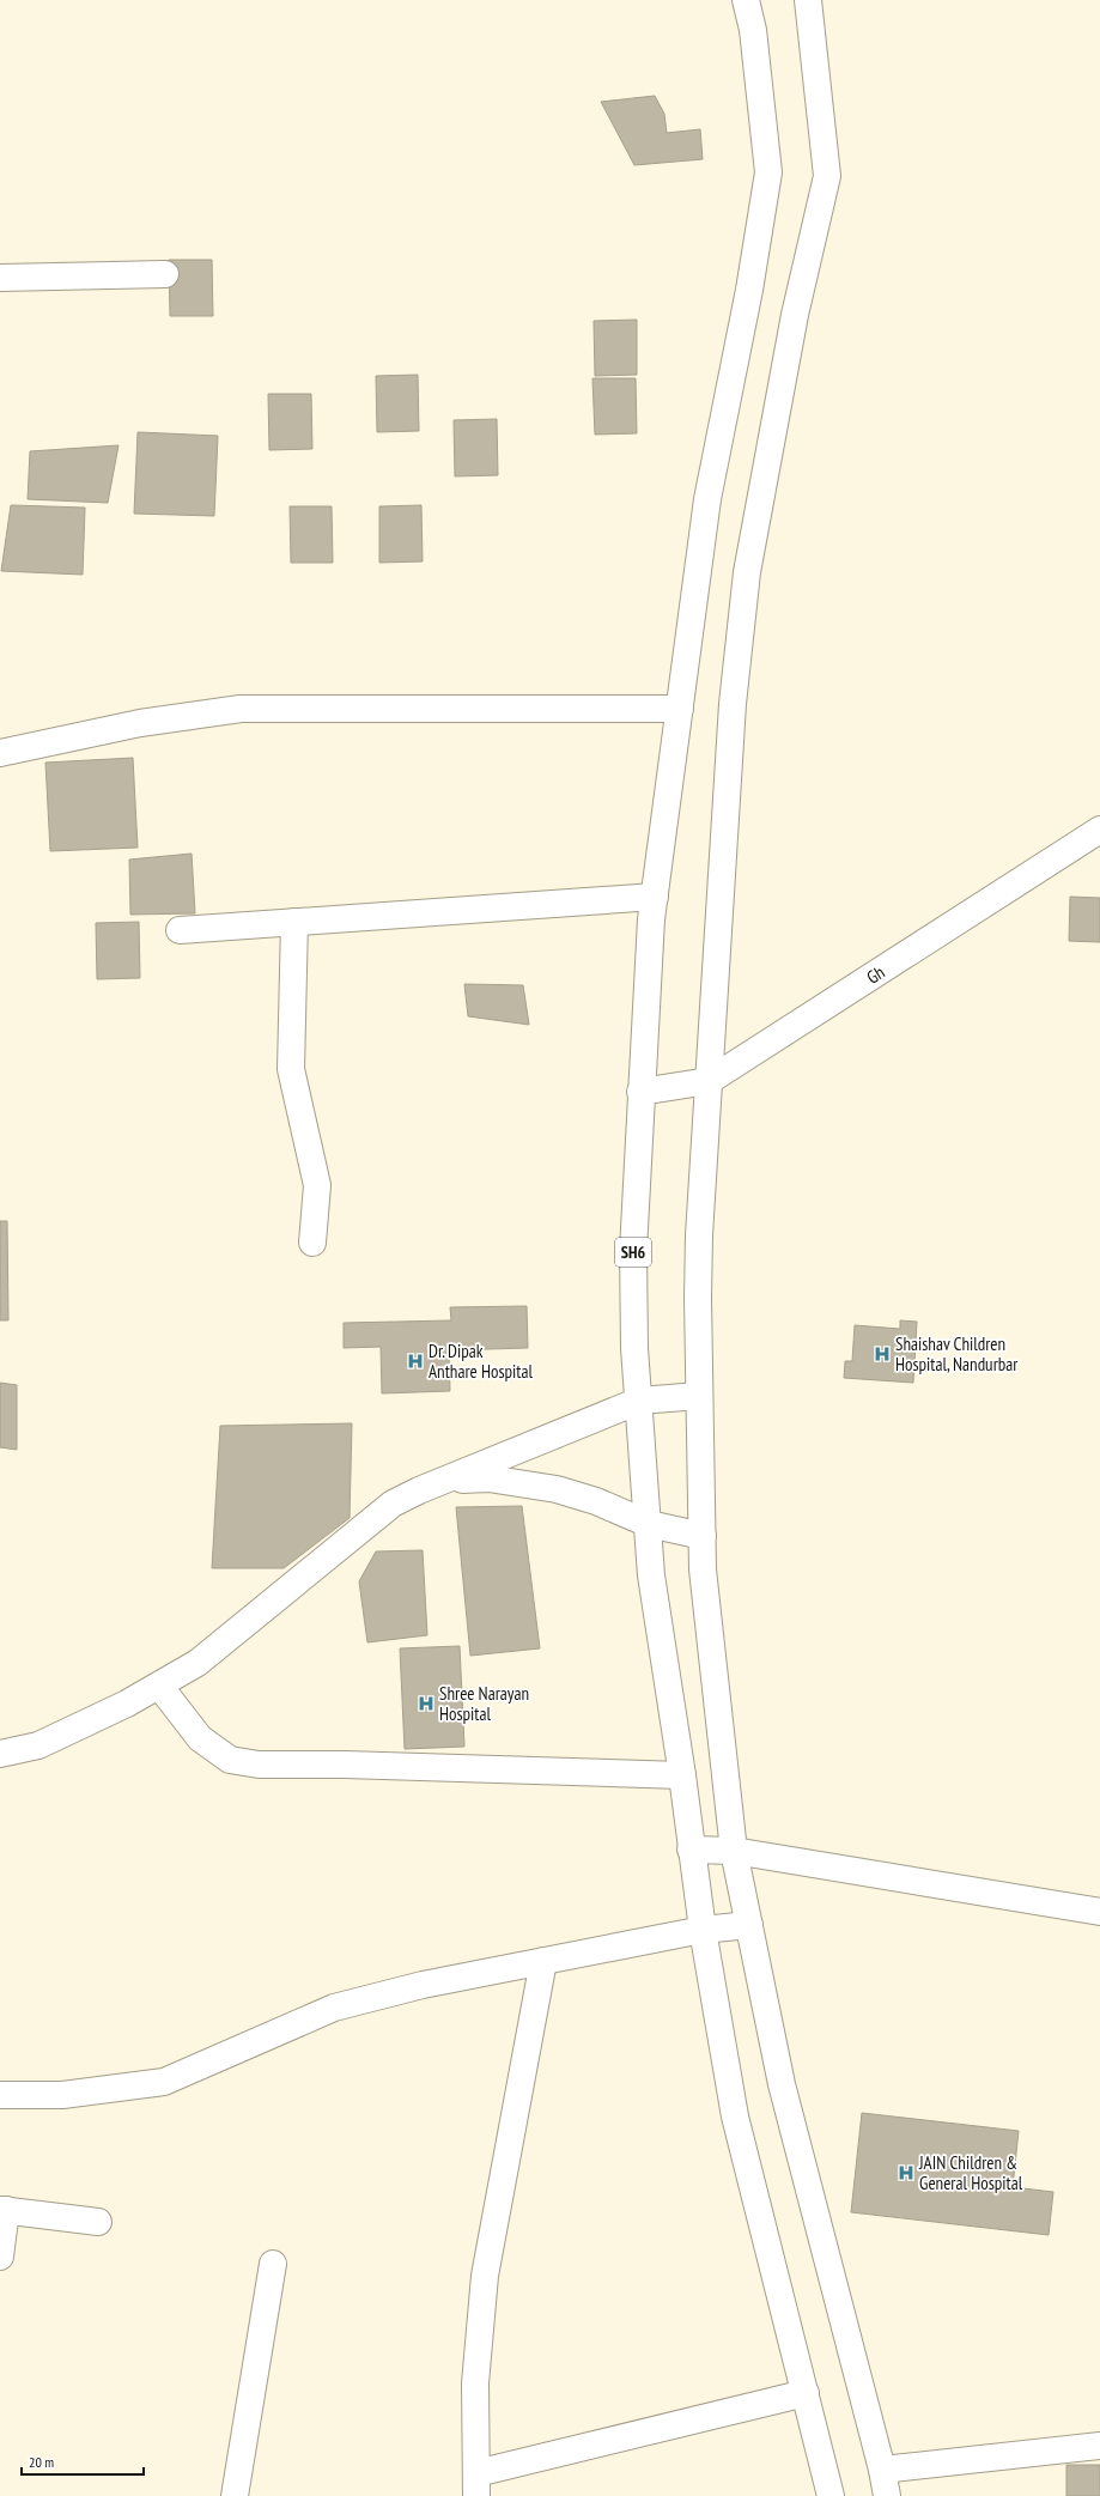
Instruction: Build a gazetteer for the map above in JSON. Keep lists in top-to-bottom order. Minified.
{"streets":{"street":["Gh","SH6"]},"crossings":[["Gh","SH6"]],"places":{"hospital":["Shaishav Children Hospital, Nandurbar","Dr. Dipak Anthare Hospital","Shree Narayan Hospital","JAIN Children & General Hospital"]},"scale_bar":"20 m"}
